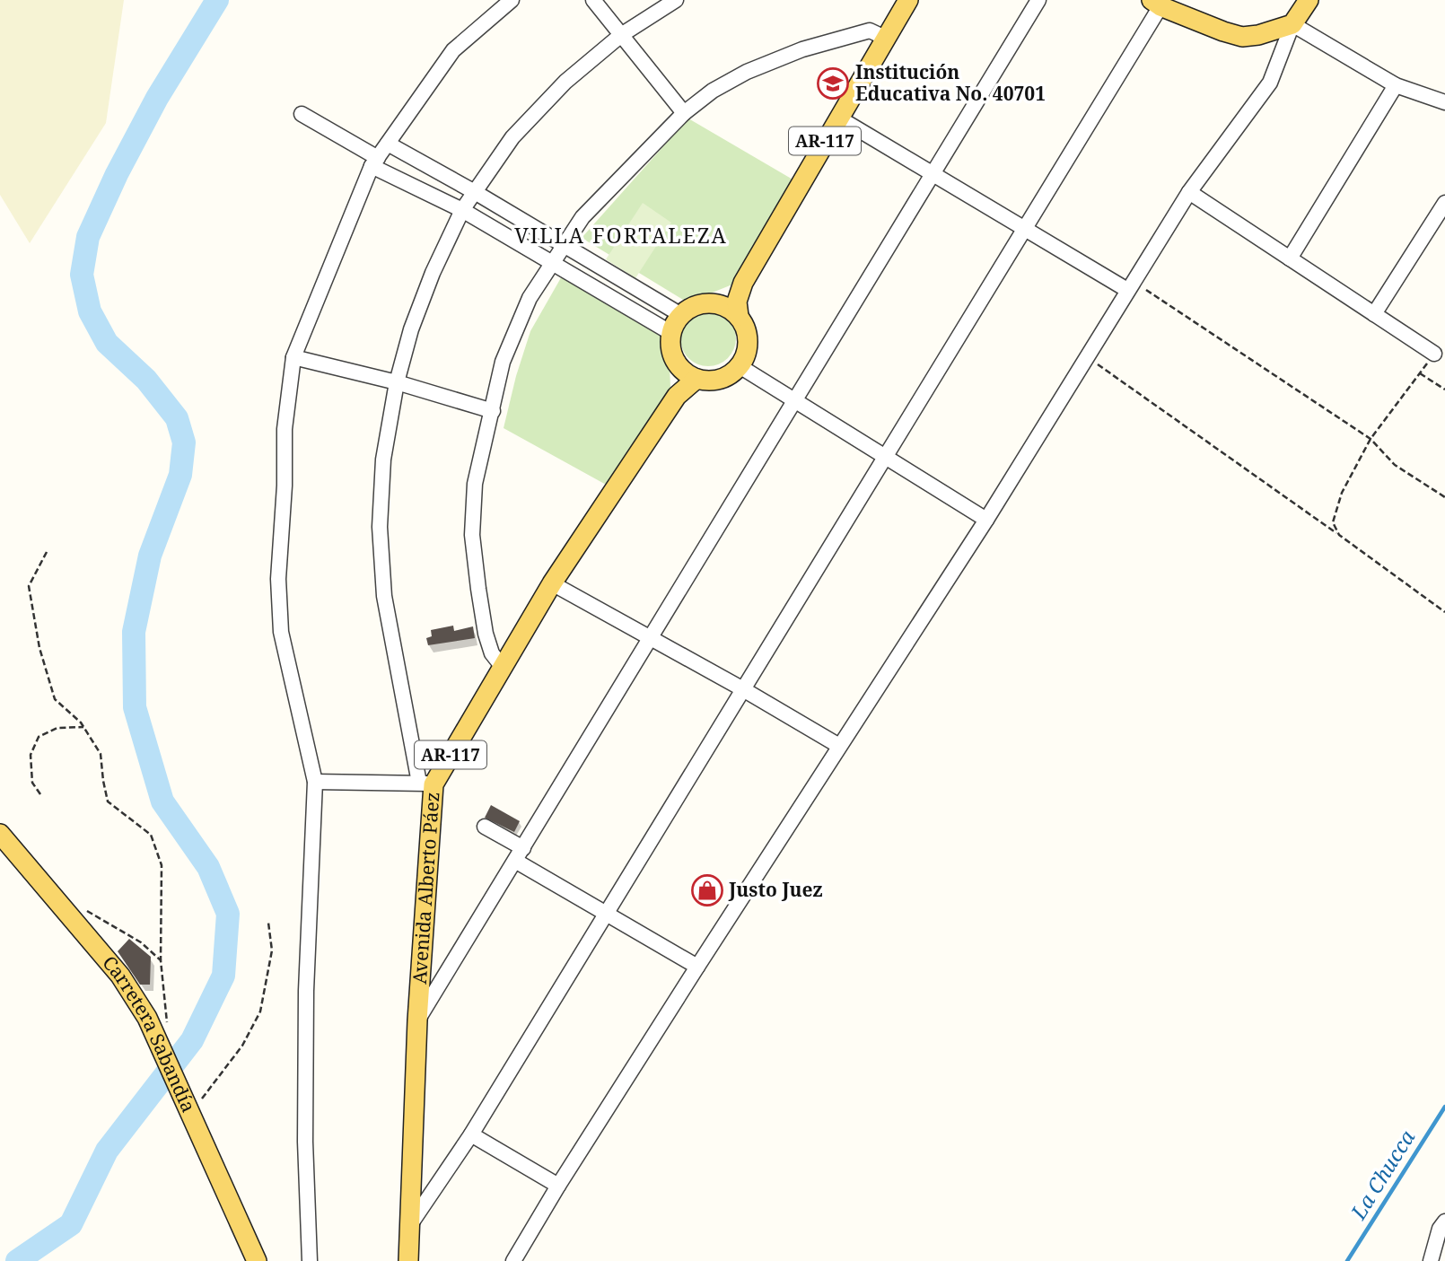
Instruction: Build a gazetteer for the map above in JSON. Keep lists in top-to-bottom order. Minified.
{"streets":{"main road":["AR-117","Avenida Alberto Páez","Carretera Sabandía"]},"crossings":[["AR-117","Avenida Alberto Páez"]],"districts":["VILLA FORTALEZA"],"water":["La Chucca"],"places":{"school or university":["Institución Educativa No. 40701"],"shop":["Justo Juez"]}}
